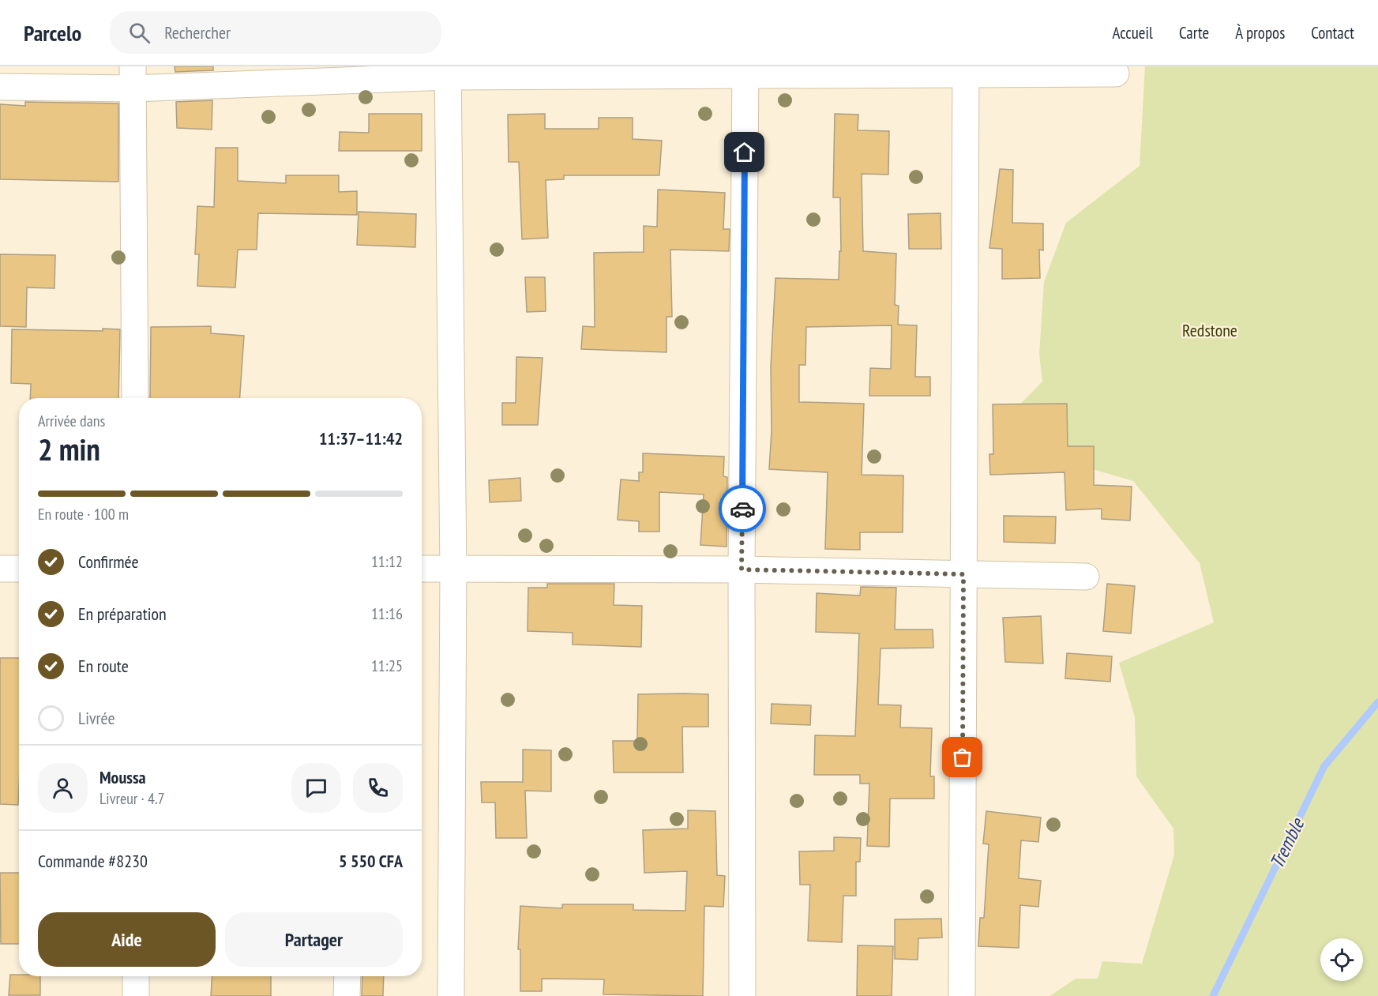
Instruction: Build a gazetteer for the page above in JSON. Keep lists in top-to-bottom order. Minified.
{"water":["Tremble"],"parks":["Redstone"],"page":{"header":"Parcelo","search":"Rechercher","nav":["Accueil","Carte","À propos","Contact"],"heading":["2 min","Arrivée dans","11:37–11:42"],"panel":["Moussa","Livreur · 4.7","Commande #8230","5 550 CFA"],"bar":"En route · 100 m","list":[["Confirmée","11:12"],["En préparation","11:16"],["En route","11:25"],"Livrée"],"buttons":["Aide","Partager"]}}
